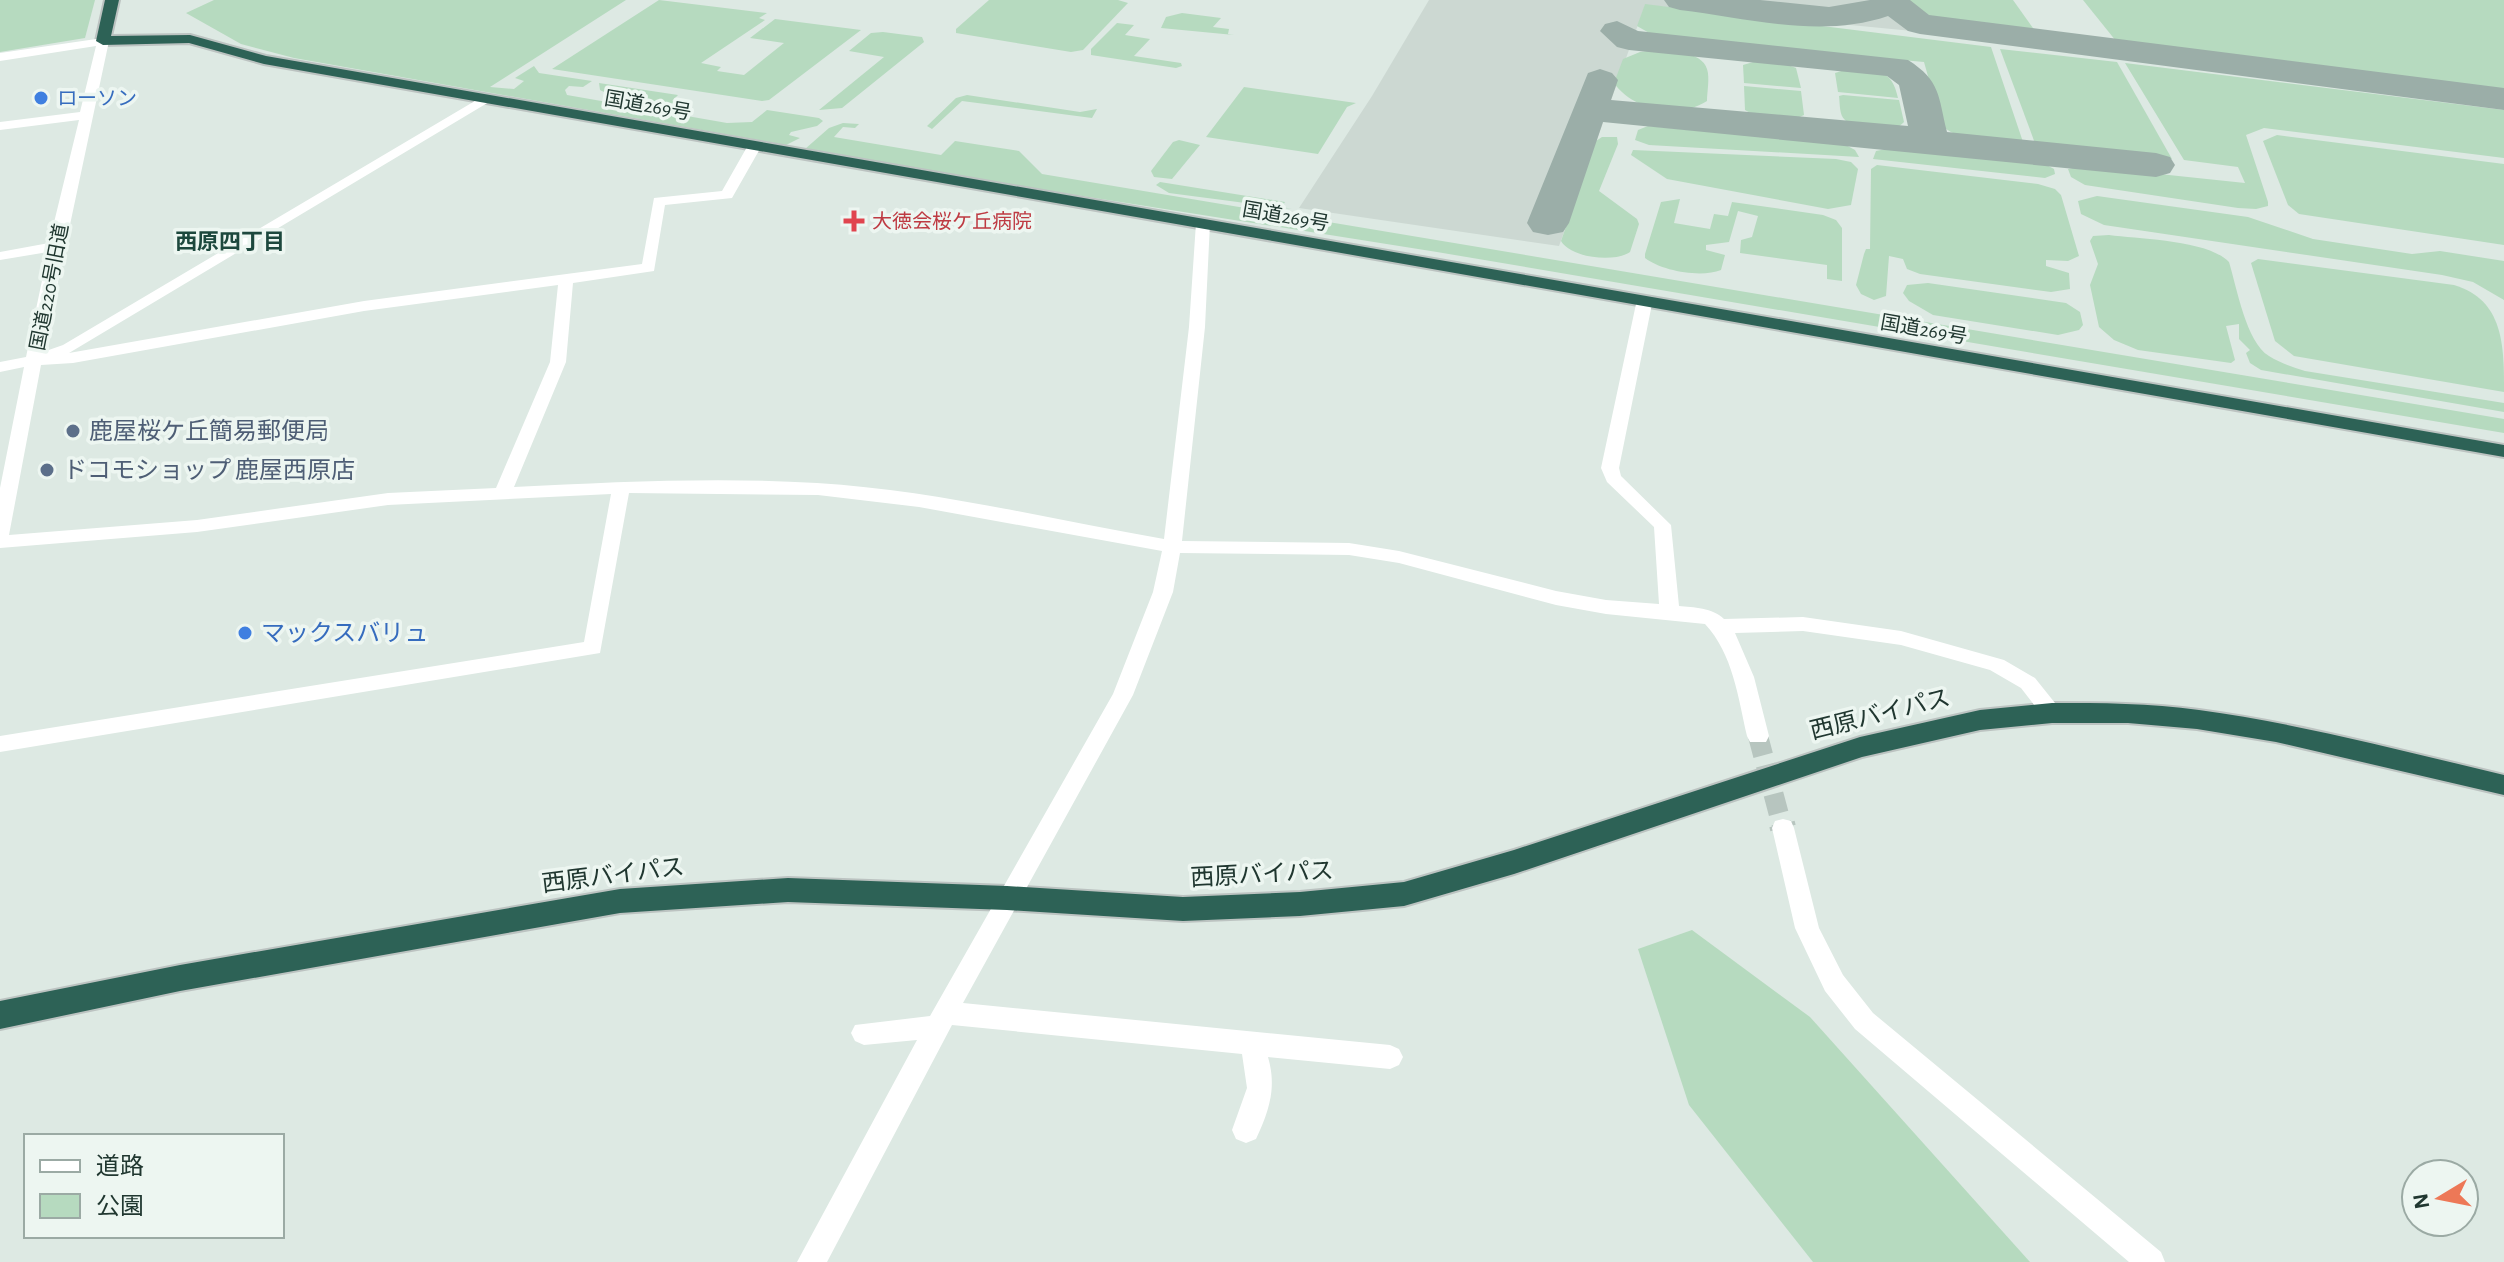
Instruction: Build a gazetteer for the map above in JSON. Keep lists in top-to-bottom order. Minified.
{"streets":{"highway":["国道269号","西原バイパス"],"street":["国道220号旧道"]},"crossings":[["国道269号","国道220号旧道"]],"districts":["西原四丁目"],"places":{"other":["ローソン","鹿屋桜ケ丘簡易郵便局","ドコモショップ 鹿屋西原店","マックスバリュ"],"health":["大徳会桜ケ丘病院"]},"legend":["道路","公園"],"north":"left"}
